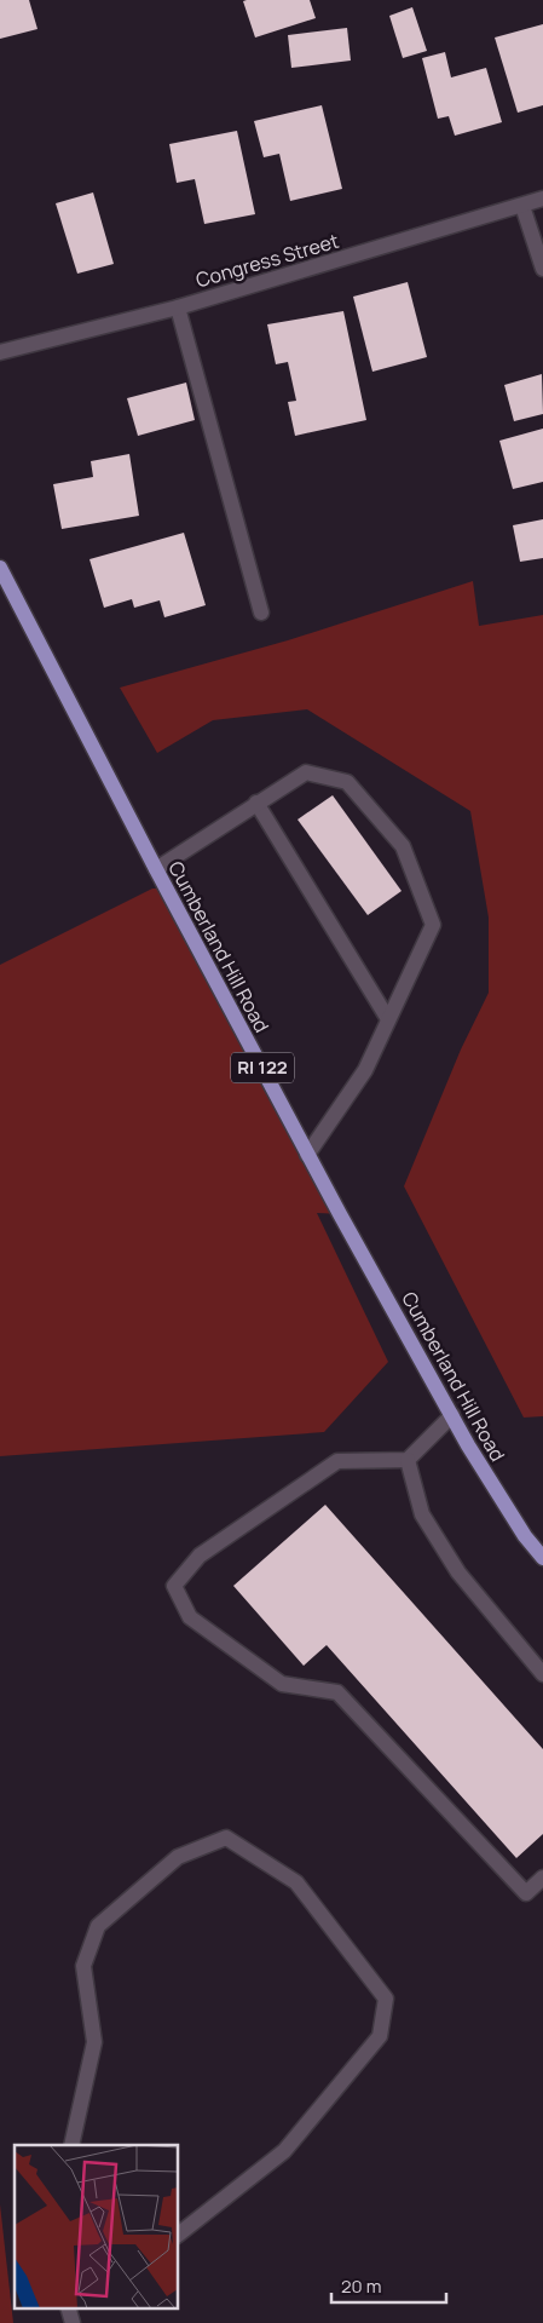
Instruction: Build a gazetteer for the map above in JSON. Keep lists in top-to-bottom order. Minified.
{"streets":{"main road":["Cumberland Hill Road","RI 122"],"street":["Congress Street"]},"scale_bar":"20 m"}
